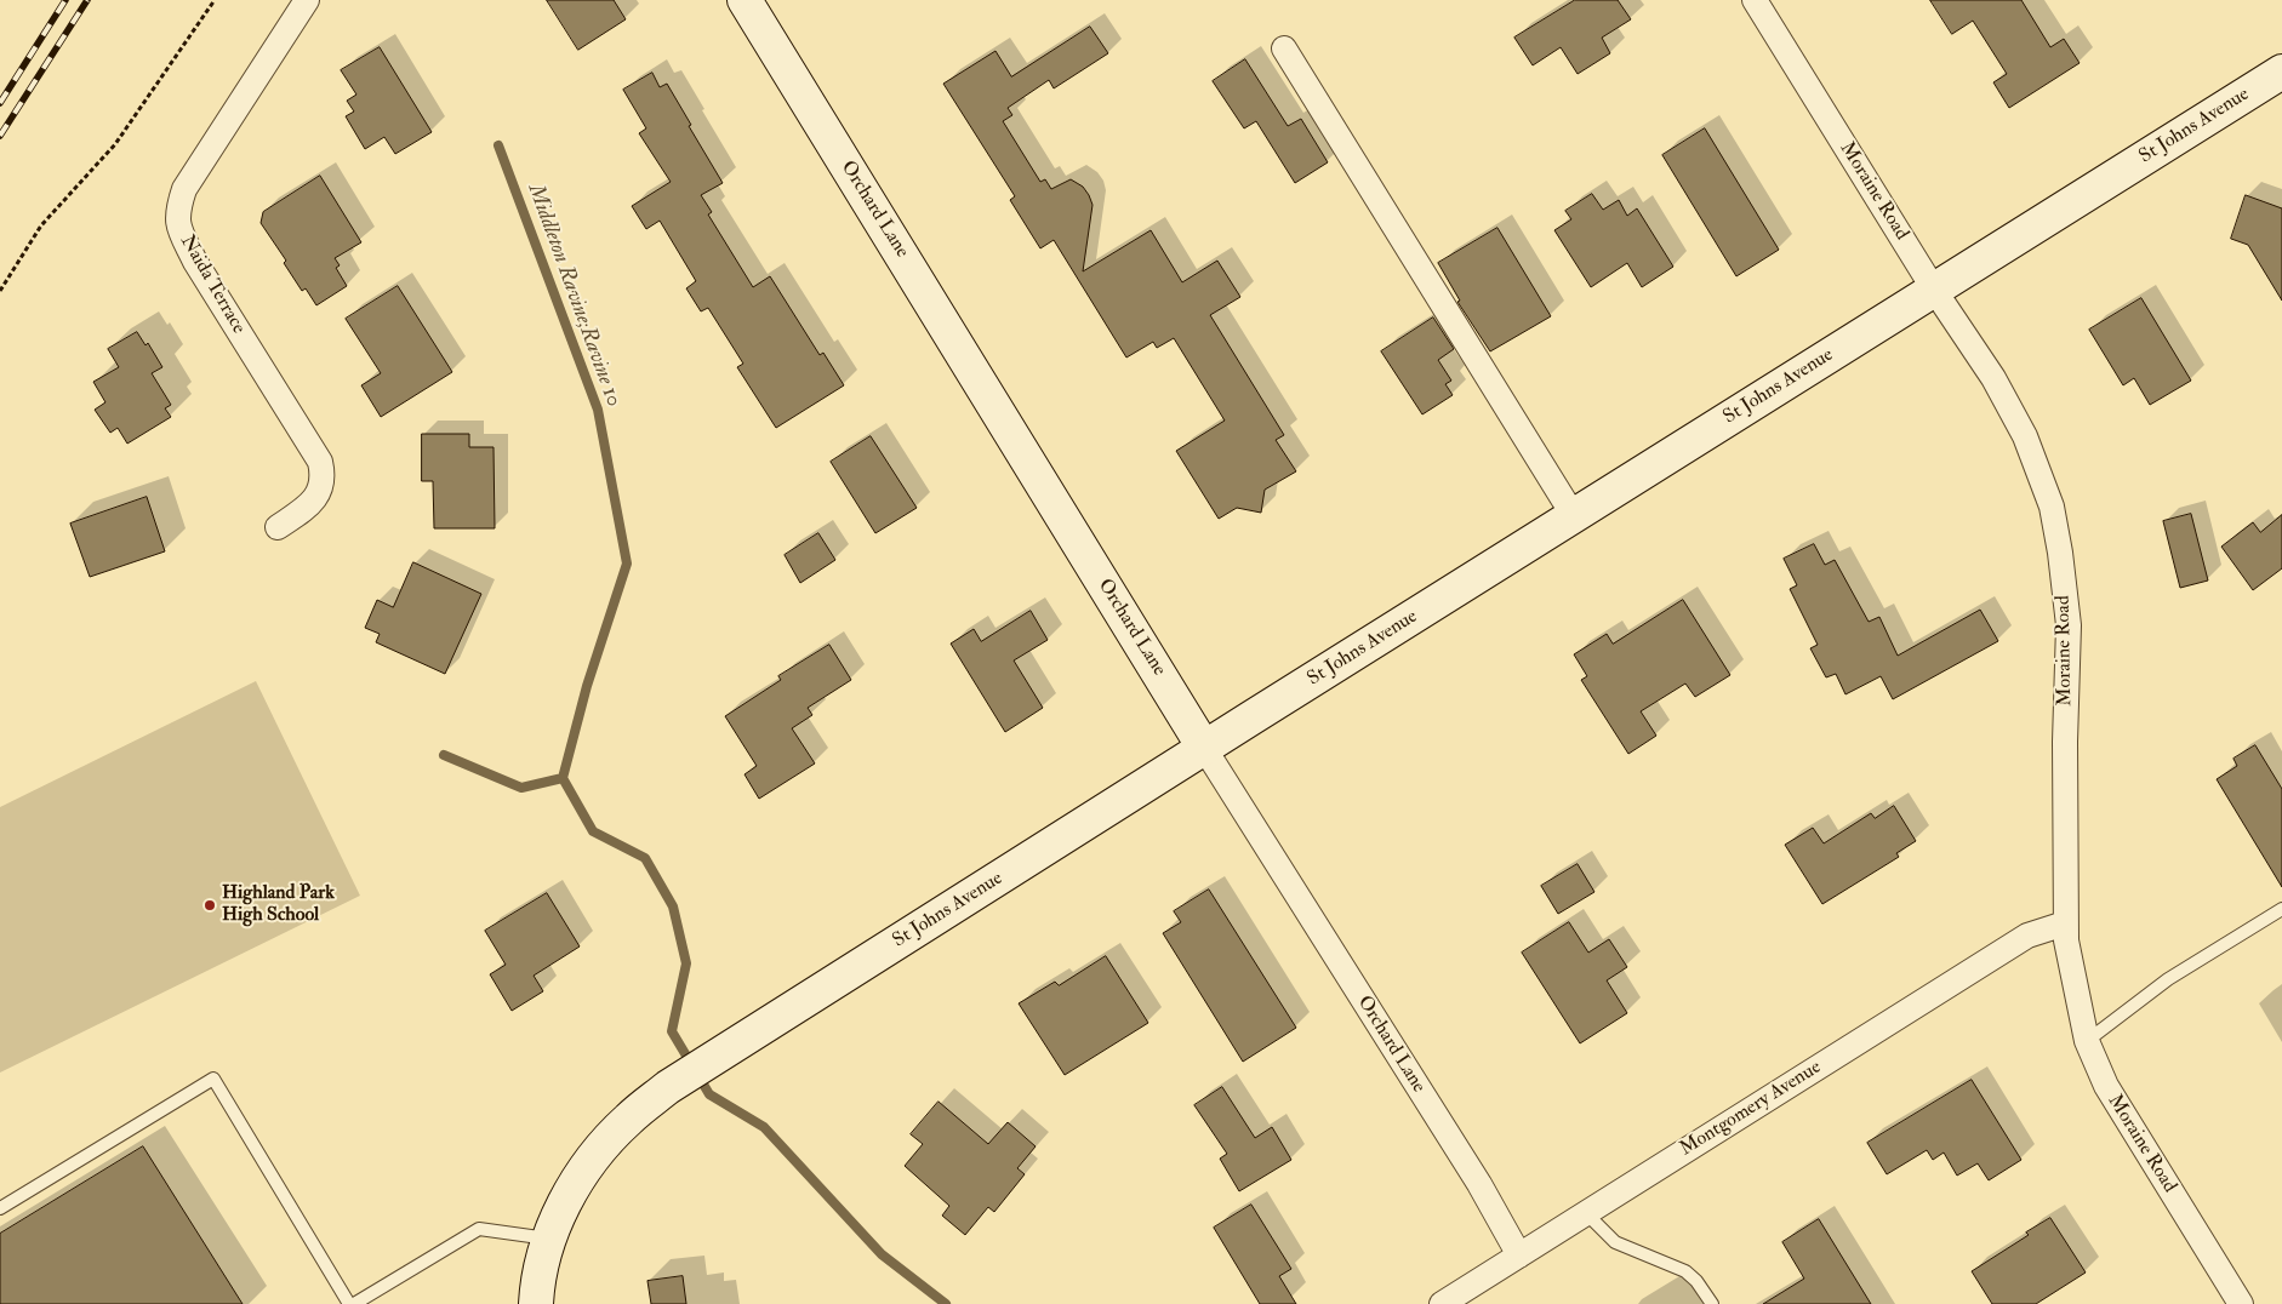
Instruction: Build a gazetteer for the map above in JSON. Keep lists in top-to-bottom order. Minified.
{"streets":{"street":["St Johns Avenue","Moraine Road","Orchard Lane","Naida Terrace","Montgomery Avenue"]},"crossings":[["St Johns Avenue","Moraine Road"],["St Johns Avenue","Orchard Lane"],["Moraine Road","Montgomery Avenue"],["Orchard Lane","Montgomery Avenue"]],"water":["Middleton Ravine;Ravine 10"],"places":["Highland Park High School"]}
